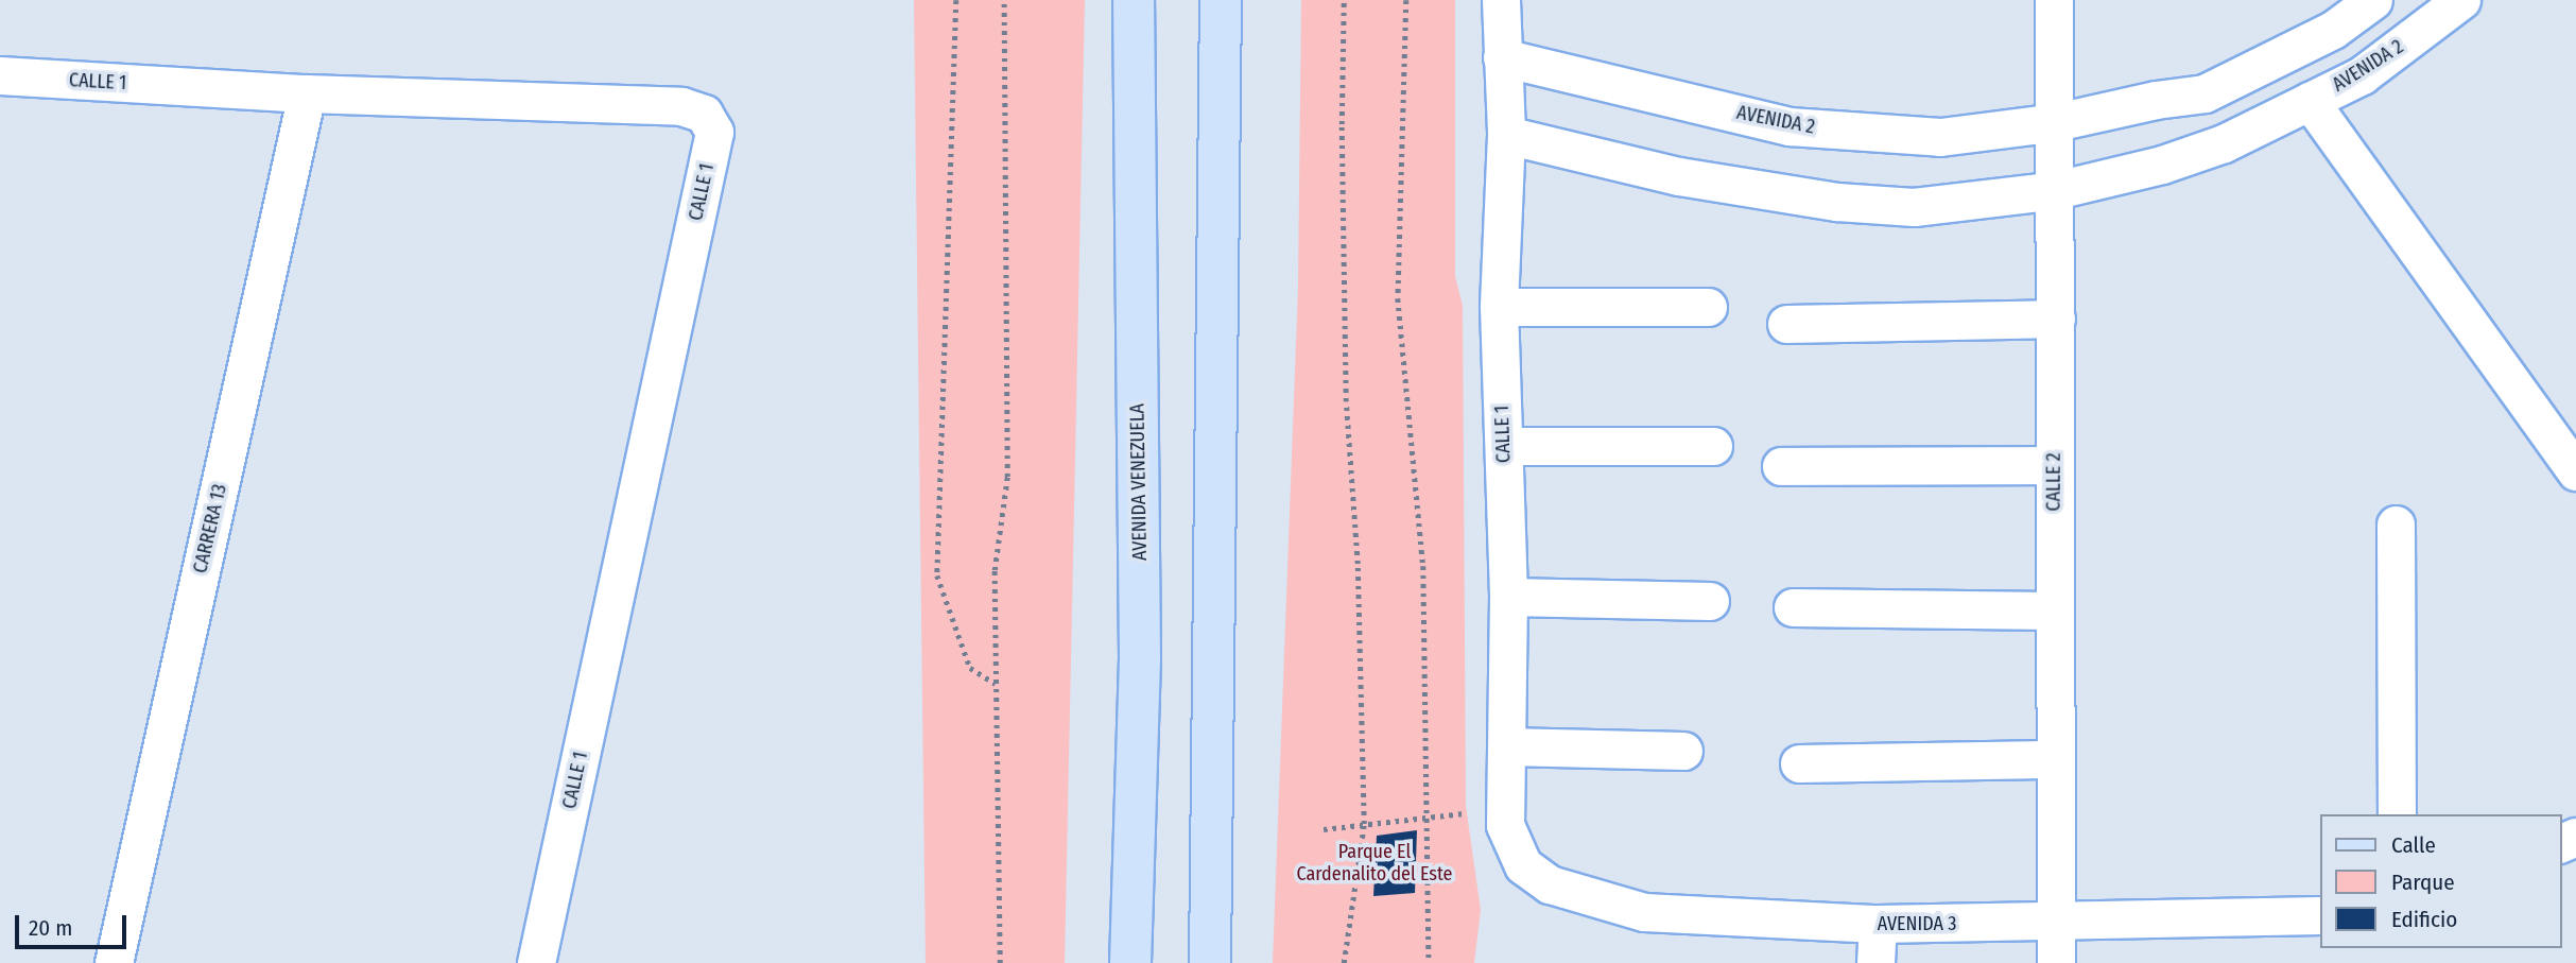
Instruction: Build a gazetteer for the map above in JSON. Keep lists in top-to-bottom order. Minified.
{"streets":{"main road":["AVENIDA VENEZUELA"],"street":["AVENIDA 2","CALLE 1","CALLE 2","CARRERA 13","AVENIDA 3"]},"crossings":[["AVENIDA 2","CALLE 1"],["AVENIDA 2","CALLE 2"],["CALLE 1","CARRERA 13"],["CALLE 1","AVENIDA 3"],["CALLE 2","AVENIDA 3"]],"parks":["Parque El Cardenalito del Este"],"legend":["Calle","Parque","Edificio"],"scale_bar":"20 m"}
